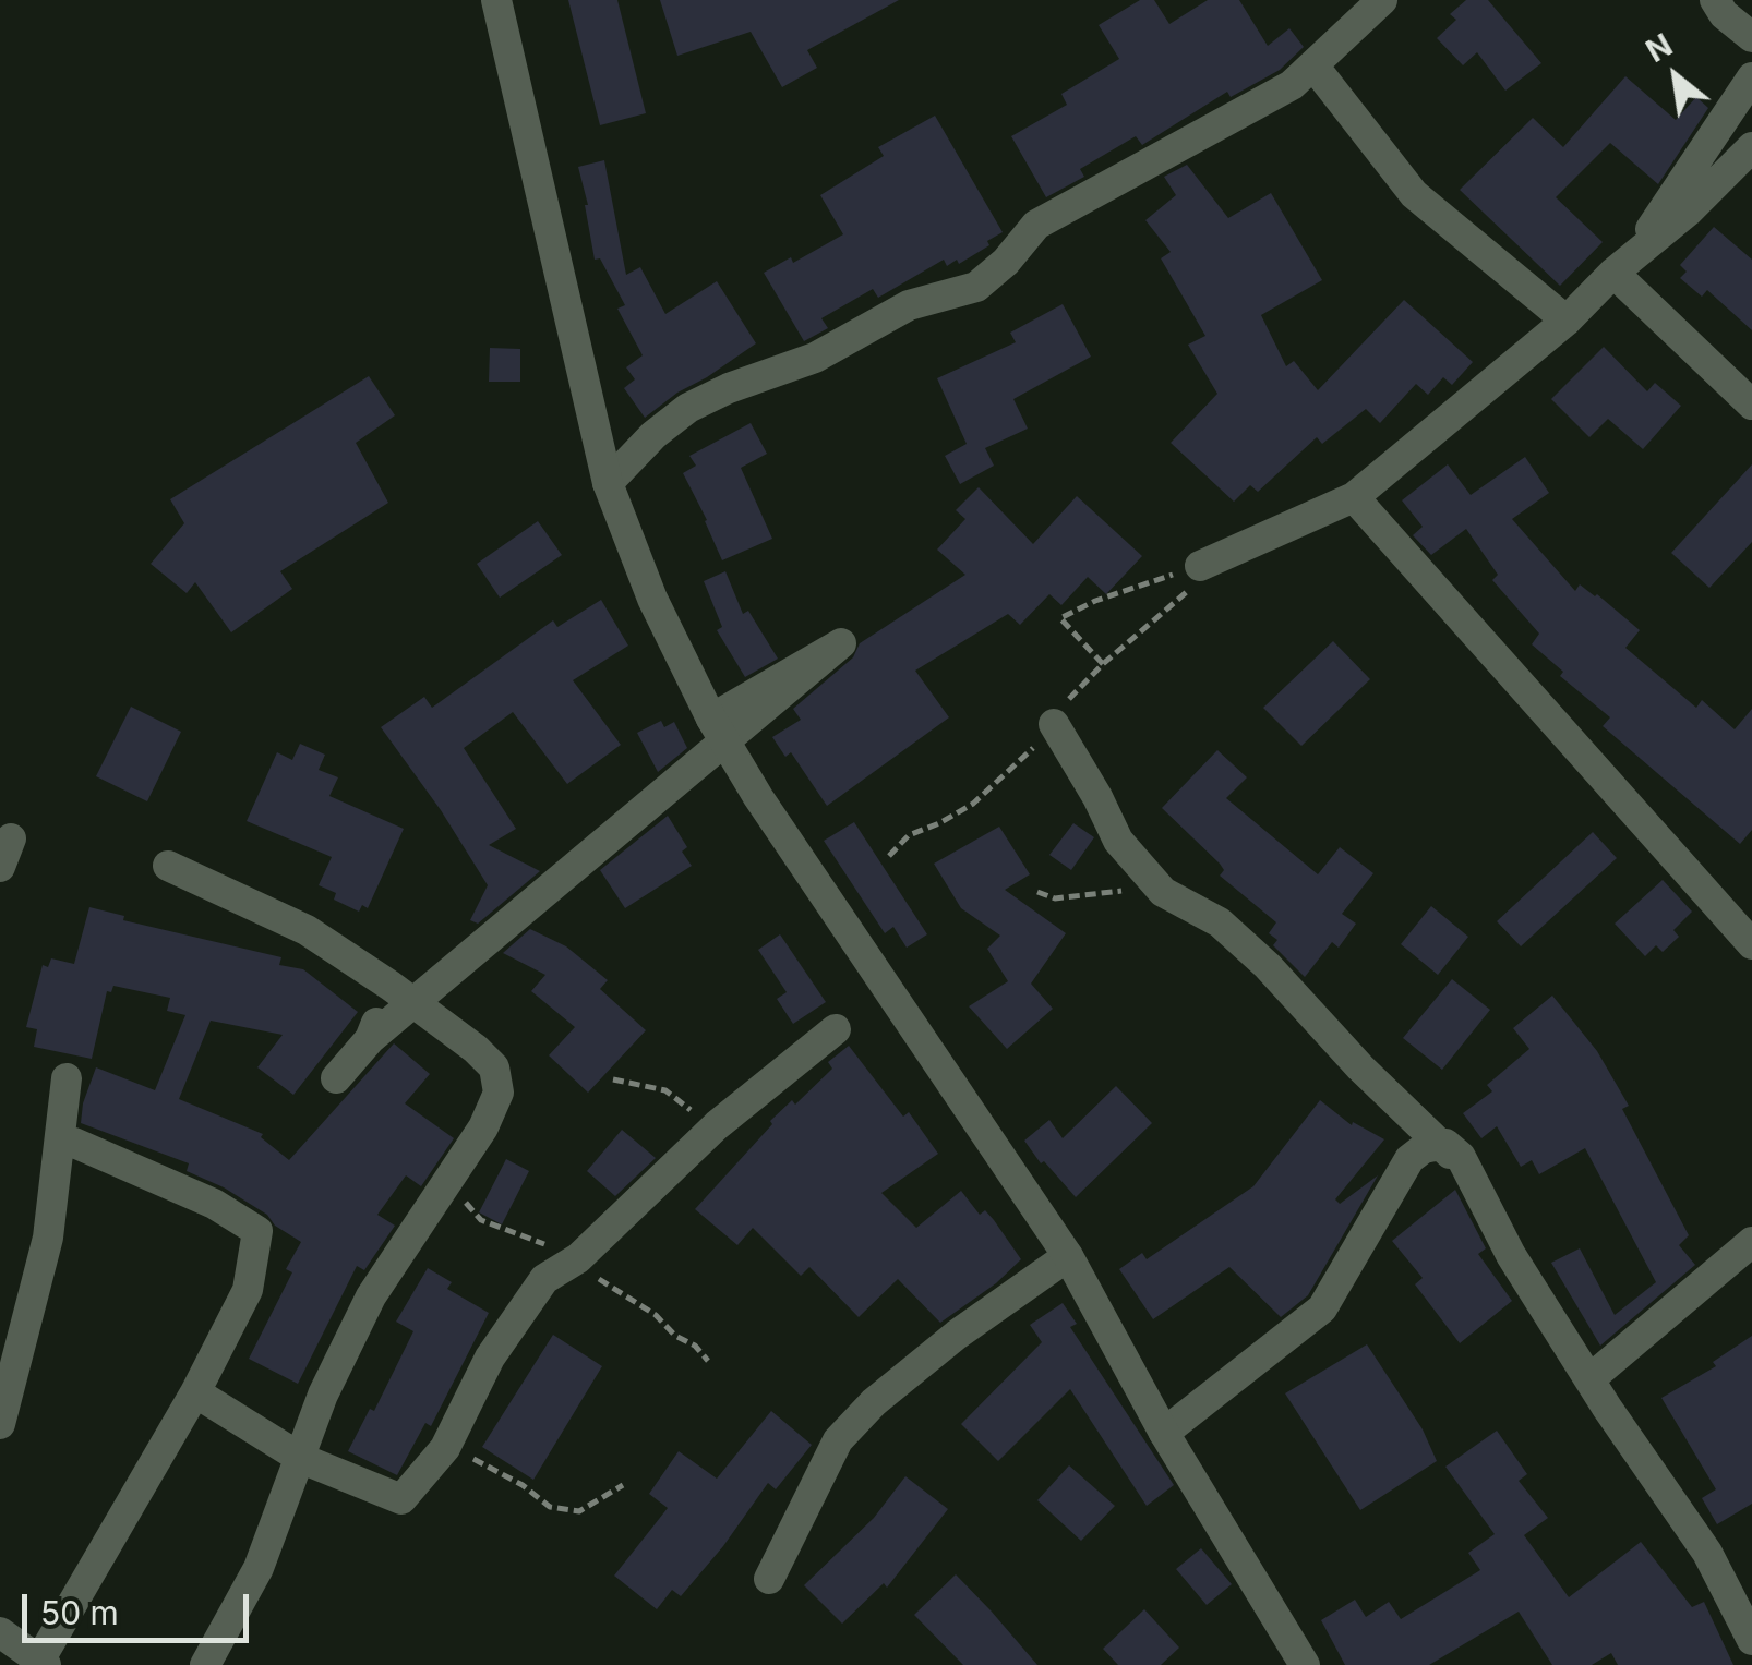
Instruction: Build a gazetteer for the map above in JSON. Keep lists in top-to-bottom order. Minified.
{"scale_bar":"50 m","north":"top left"}
